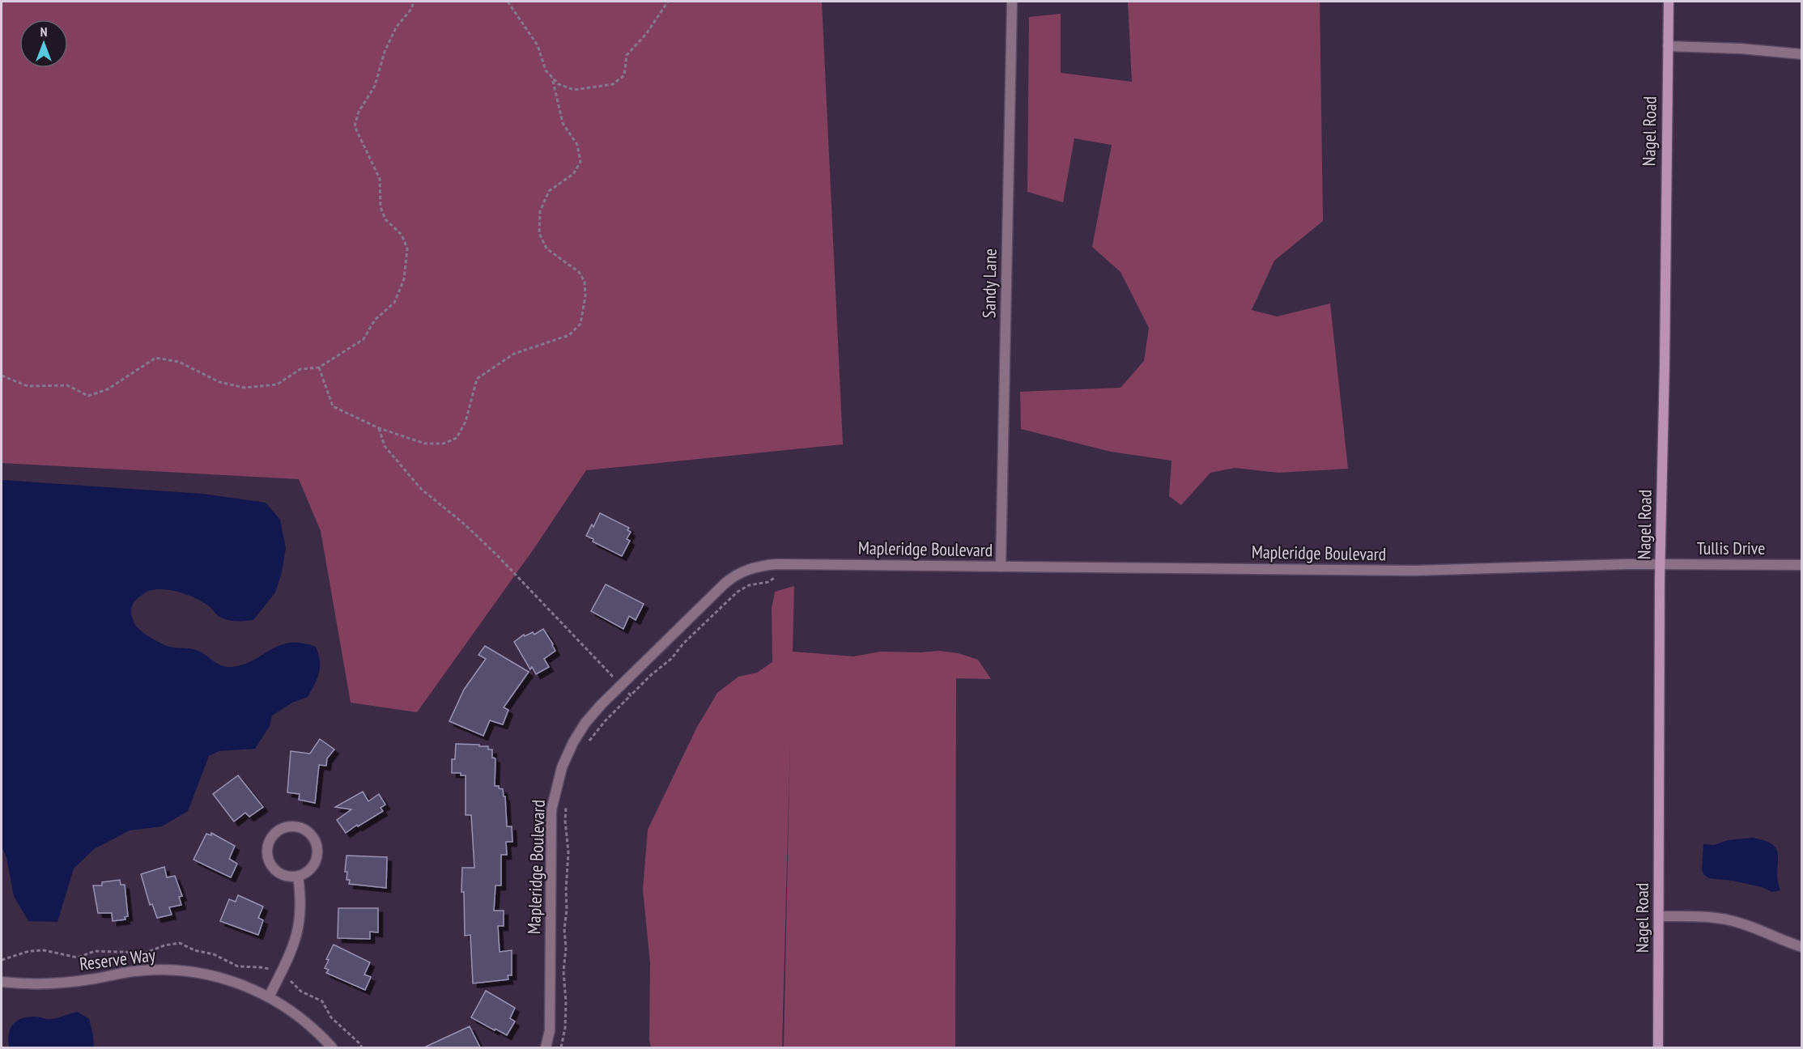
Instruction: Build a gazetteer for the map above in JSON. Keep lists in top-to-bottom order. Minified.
{"streets":{"street":["Nagel Road","Sandy Lane","Tullis Drive","Mapleridge Boulevard","Reserve Way"]},"crossings":[["Nagel Road","Tullis Drive"],["Nagel Road","Mapleridge Boulevard"],["Sandy Lane","Mapleridge Boulevard"],["Tullis Drive","Mapleridge Boulevard"]],"north":"top"}
